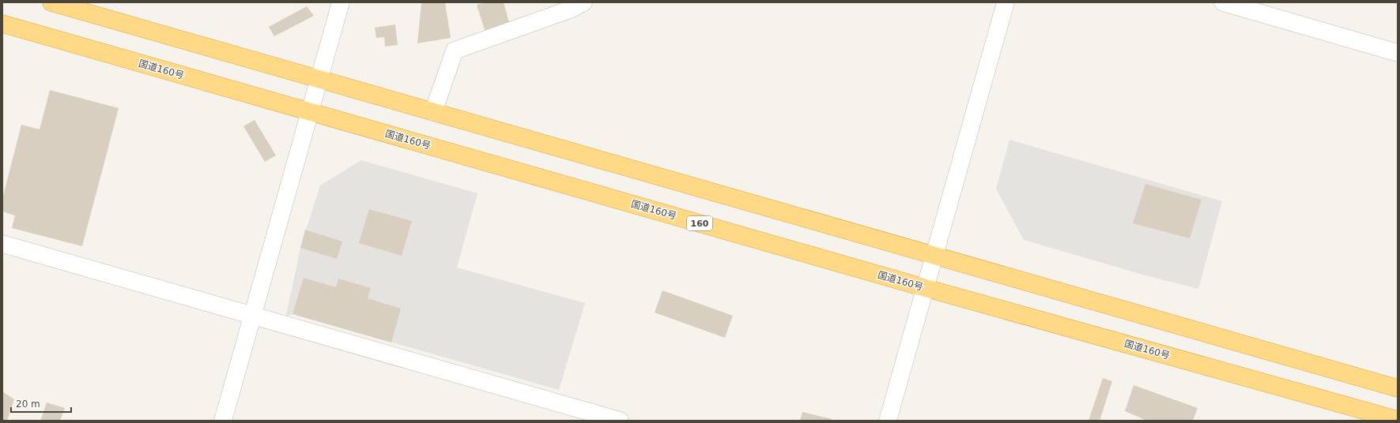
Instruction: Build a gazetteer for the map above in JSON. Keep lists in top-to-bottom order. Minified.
{"streets":{"highway":["国道160号","160"]},"scale_bar":"20 m"}
